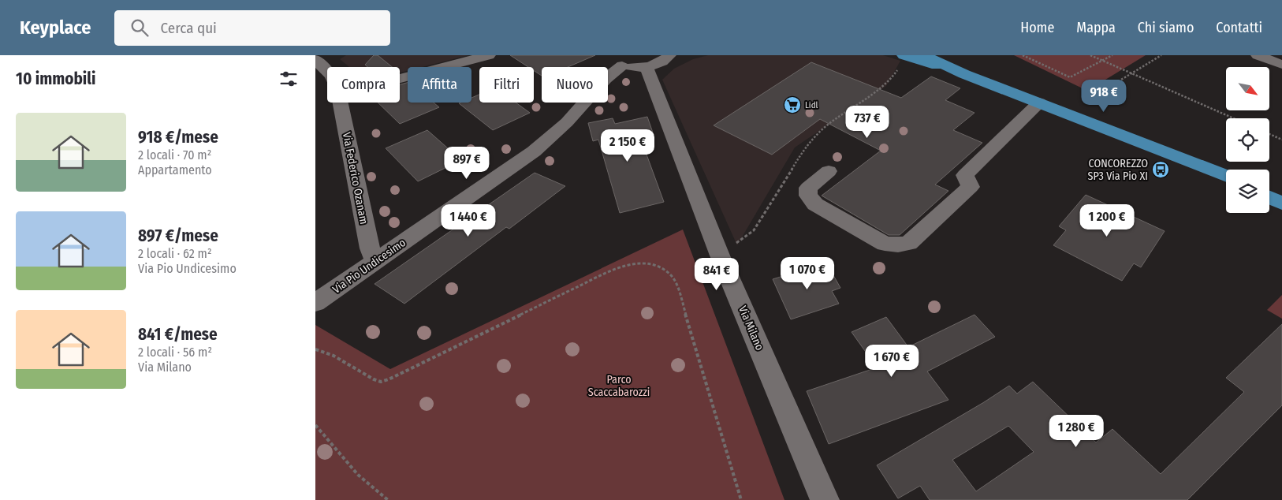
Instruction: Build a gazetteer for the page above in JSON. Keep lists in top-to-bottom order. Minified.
{"streets":{"street":["Via Federico Ozanam","Via Pio Undicesimo","Via Milano"]},"crossings":[["Via Federico Ozanam","Via Pio Undicesimo"]],"parks":["Parco Scaccabarozzi"],"places":{"supermarket":["Lidl"],"bus stop":["CONCOREZZO SP3 Via Pio XI"]},"north":"bottom right","page":{"header":"Keyplace","search":"Cerca qui","nav":["Home","Mappa","Chi siamo","Contatti"],"heading":"10 immobili","chip":["Compra","Affitta","Filtri","Nuovo"],"price":["918 €","737 €","2 150 €","897 €","1 440 €","1 200 €","1 070 €","841 €","1 670 €","1 280 €"],"list":[{"name":"918 €/mese","note":"2 locali · 70 m² · Appartamento"},{"name":"897 €/mese","note":"2 locali · 62 m² · Via Pio Undicesimo"},{"name":"841 €/mese","note":"2 locali · 56 m² · Via Milano"}]}}
